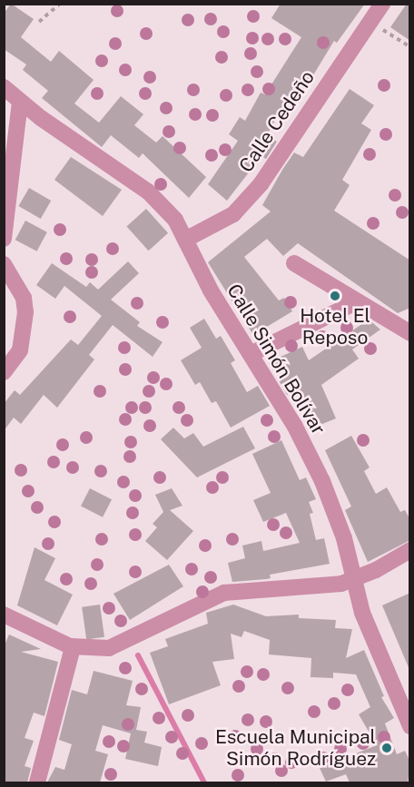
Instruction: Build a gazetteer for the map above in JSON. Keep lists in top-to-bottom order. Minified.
{"streets":{"street":["Calle Cedeño","Calle Simón Bolívar"]},"crossings":[["Calle Cedeño","Calle Simón Bolívar"]],"places":["Hotel El Reposo","Escuela Municipal Simón Rodríguez"]}
